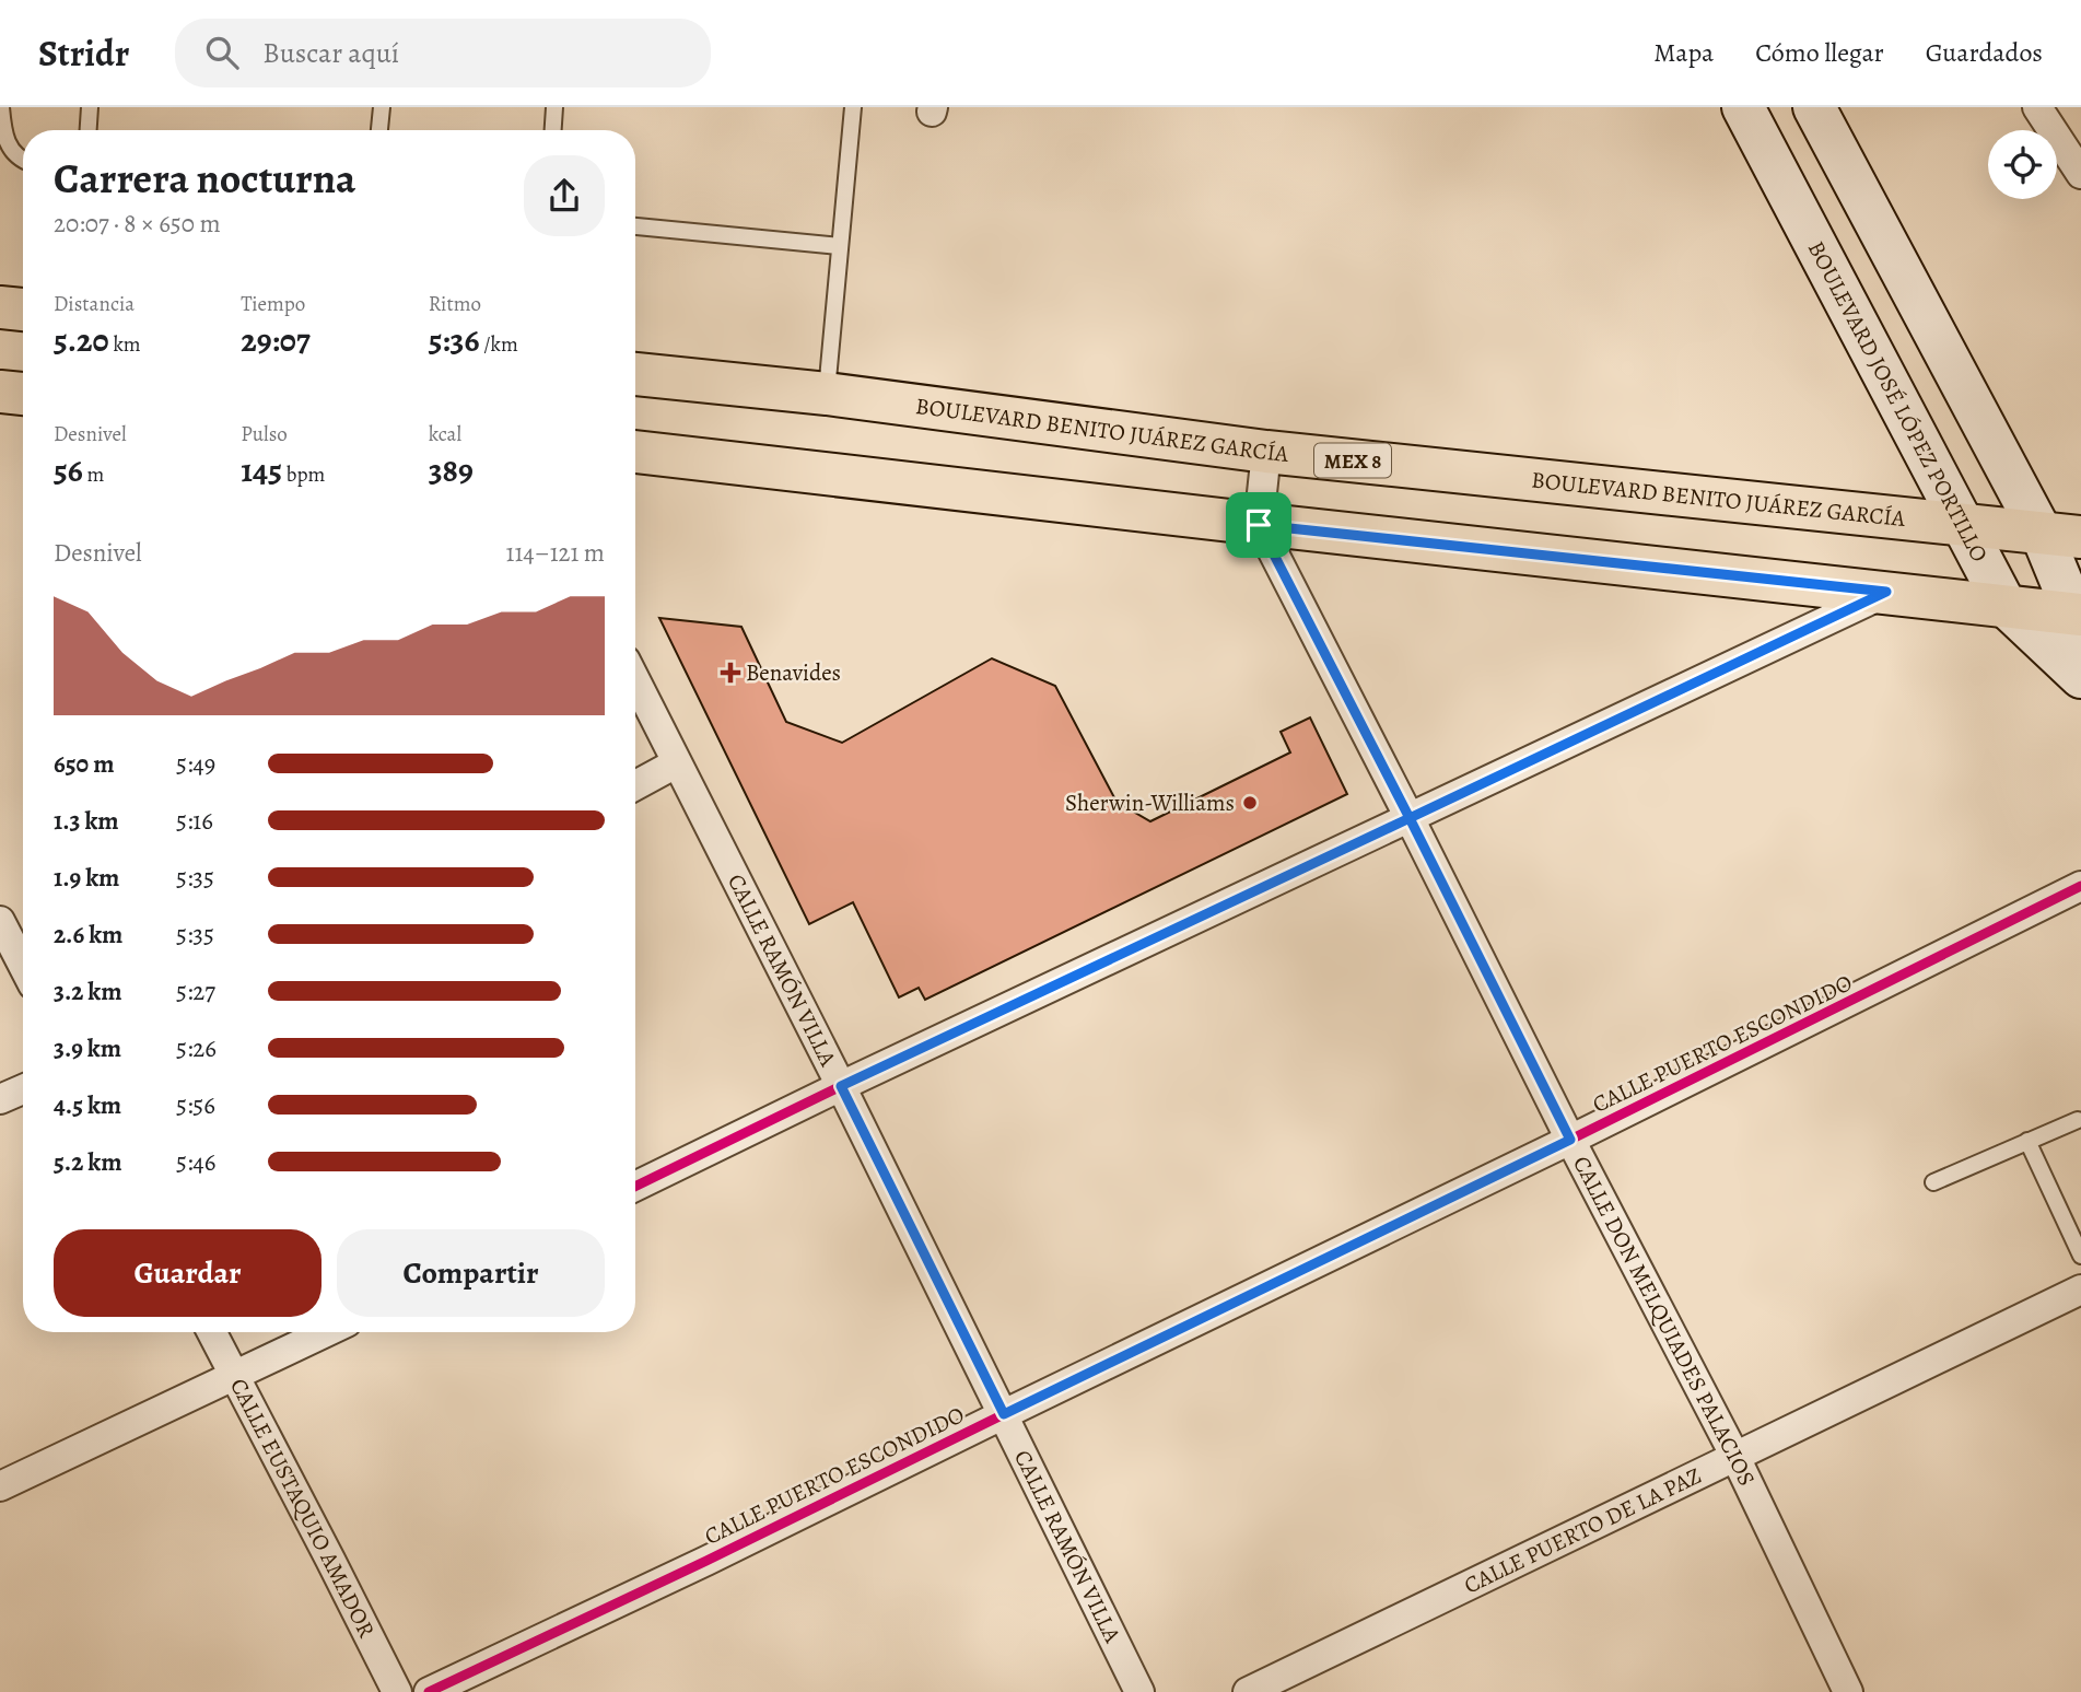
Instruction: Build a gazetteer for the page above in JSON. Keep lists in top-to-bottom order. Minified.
{"streets":{"main road":["BOULEVARD BENITO JUÁREZ GARCÍA","MEX 8"],"street":["BOULEVARD JOSÉ LÓPEZ PORTILLO","CALLE RAMÓN VILLA","CALLE PUERTO ESCONDIDO","CALLE DON MELQUIADES PALACIOS","CALLE EUSTAQUIO AMADOR","CALLE PUERTO DE LA PAZ"]},"crossings":[["BOULEVARD JOSÉ LÓPEZ PORTILLO","BOULEVARD BENITO JUÁREZ GARCÍA"],["CALLE RAMÓN VILLA","CALLE PUERTO ESCONDIDO"],["CALLE PUERTO ESCONDIDO","CALLE DON MELQUIADES PALACIOS"],["CALLE DON MELQUIADES PALACIOS","CALLE PUERTO DE LA PAZ"]],"places":{"health":["Benavides"],"other":["Sherwin-Williams"]},"page":{"header":"Stridr","search":"Buscar aquí","nav":["Mapa","Cómo llegar","Guardados"],"heading":["Carrera nocturna","20:07 · 8 × 650 m"],"stats":[["Distancia","5.20 km"],["Tiempo","29:07"],["Ritmo","5:36 /km"],["Desnivel","56 m"],["Pulso","145 bpm"],["kcal","389"]],"chart":["Desnivel","114–121 m"],"list":[{"name":"650 m","note":"5:49"},{"name":"1.3 km","note":"5:16"},{"name":"1.9 km","note":"5:35"},{"name":"2.6 km","note":"5:35"},{"name":"3.2 km","note":"5:27"},{"name":"3.9 km","note":"5:26"},{"name":"4.5 km","note":"5:56"},{"name":"5.2 km","note":"5:46"}],"buttons":["Guardar","Compartir"]}}
